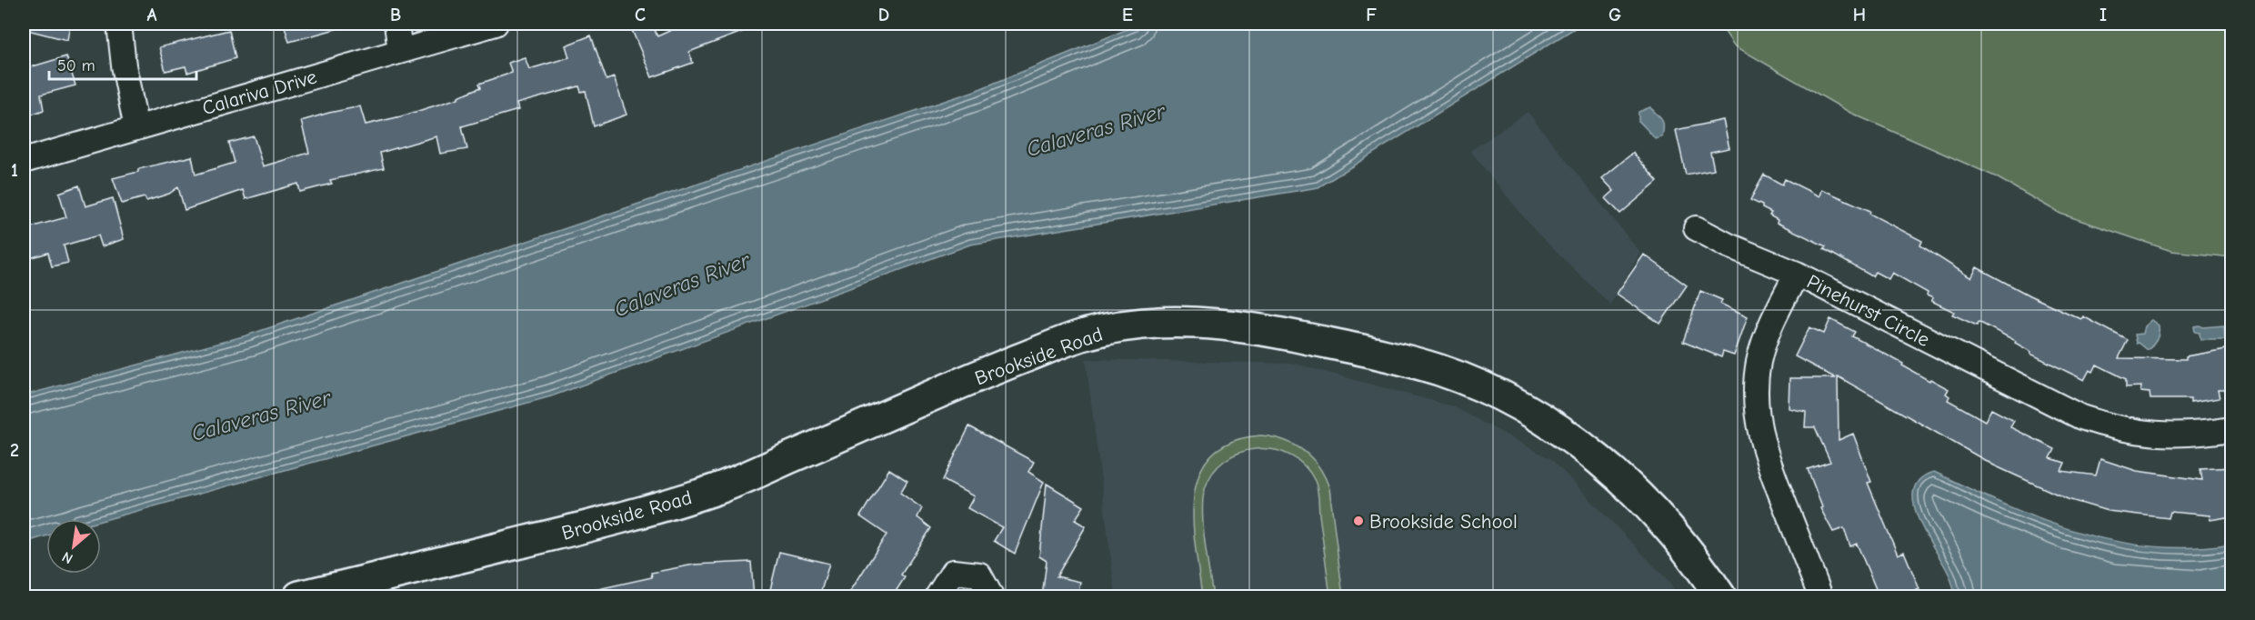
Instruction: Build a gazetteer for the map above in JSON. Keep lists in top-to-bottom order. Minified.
{"streets":{"street":["Calariva Drive","Pinehurst Circle","Brookside Road"]},"water":["Calaveras River"],"places":["Brookside School"],"scale_bar":"50 m","north":"bottom left","grid":{"columns":["A","B","C","D","E","F","G","H","I"],"rows":["1","2"]}}
